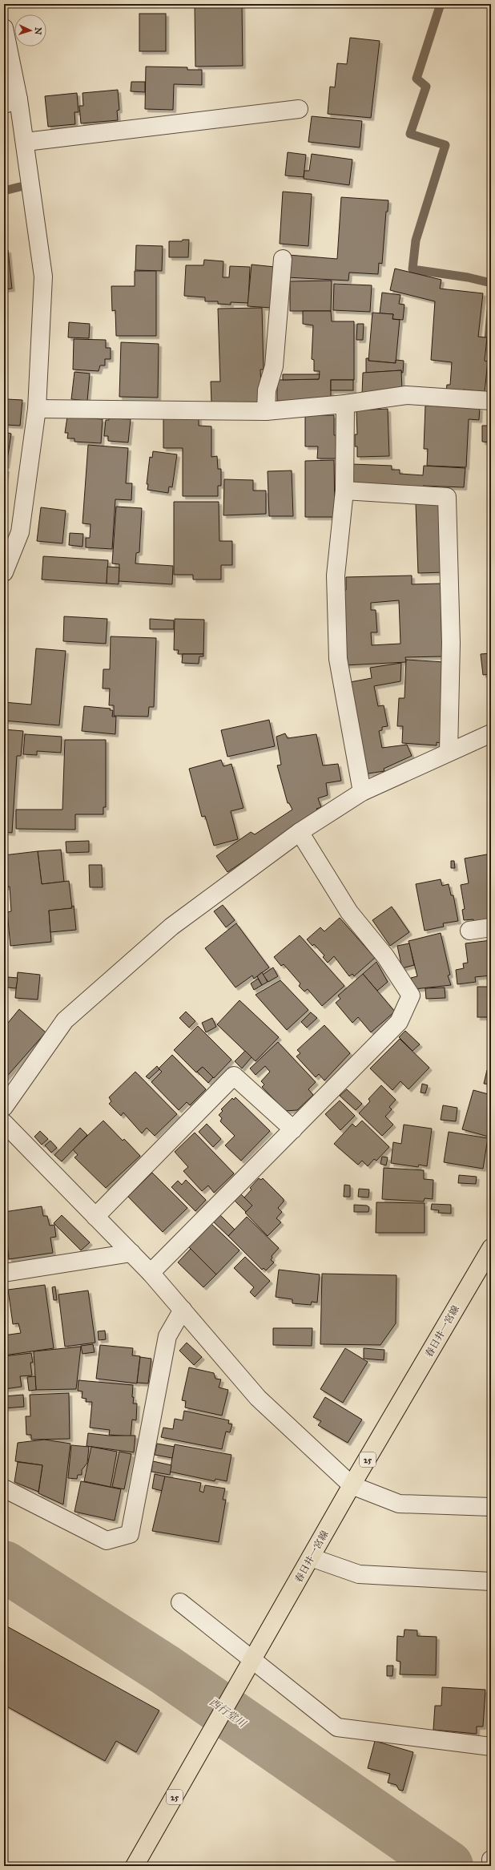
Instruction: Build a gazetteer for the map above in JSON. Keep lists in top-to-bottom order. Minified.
{"streets":{"main road":["春日井一宮線","25"]},"water":["西行堂川"],"north":"right"}
